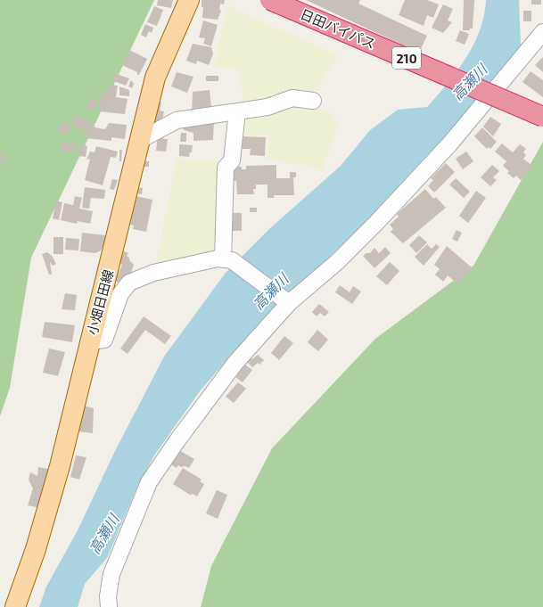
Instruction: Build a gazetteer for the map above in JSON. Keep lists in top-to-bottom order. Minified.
{"streets":{"highway":["日田バイパス","210"],"main road":["小畑日田線"]},"water":["高瀬川"]}
